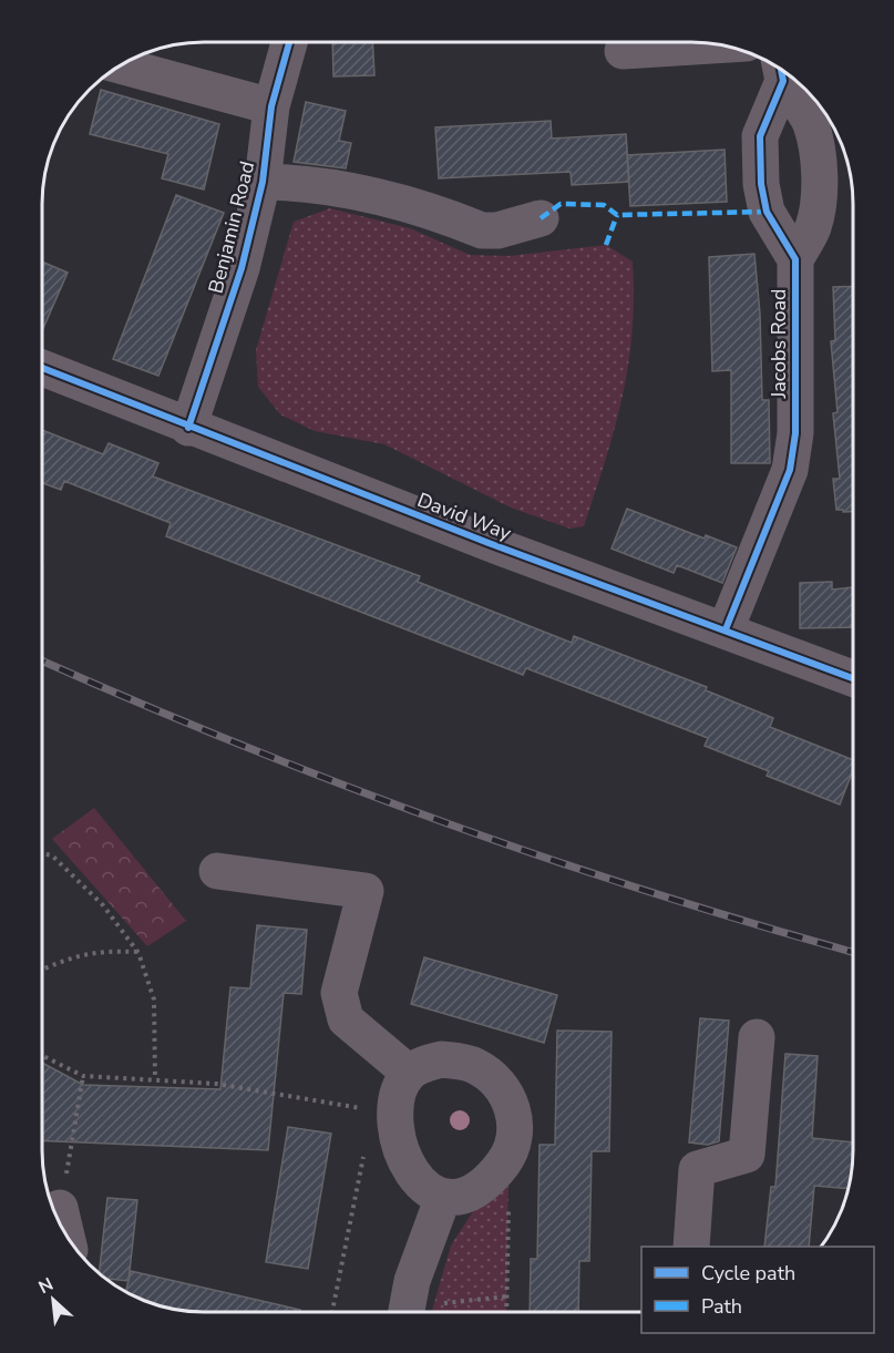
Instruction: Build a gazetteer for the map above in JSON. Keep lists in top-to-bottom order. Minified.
{"streets":{"street":["Benjamin Road","Jacobs Road","David Way"]},"crossings":[["Benjamin Road","David Way"],["Jacobs Road","David Way"]],"legend":["Cycle path","Path"],"north":"top left"}
